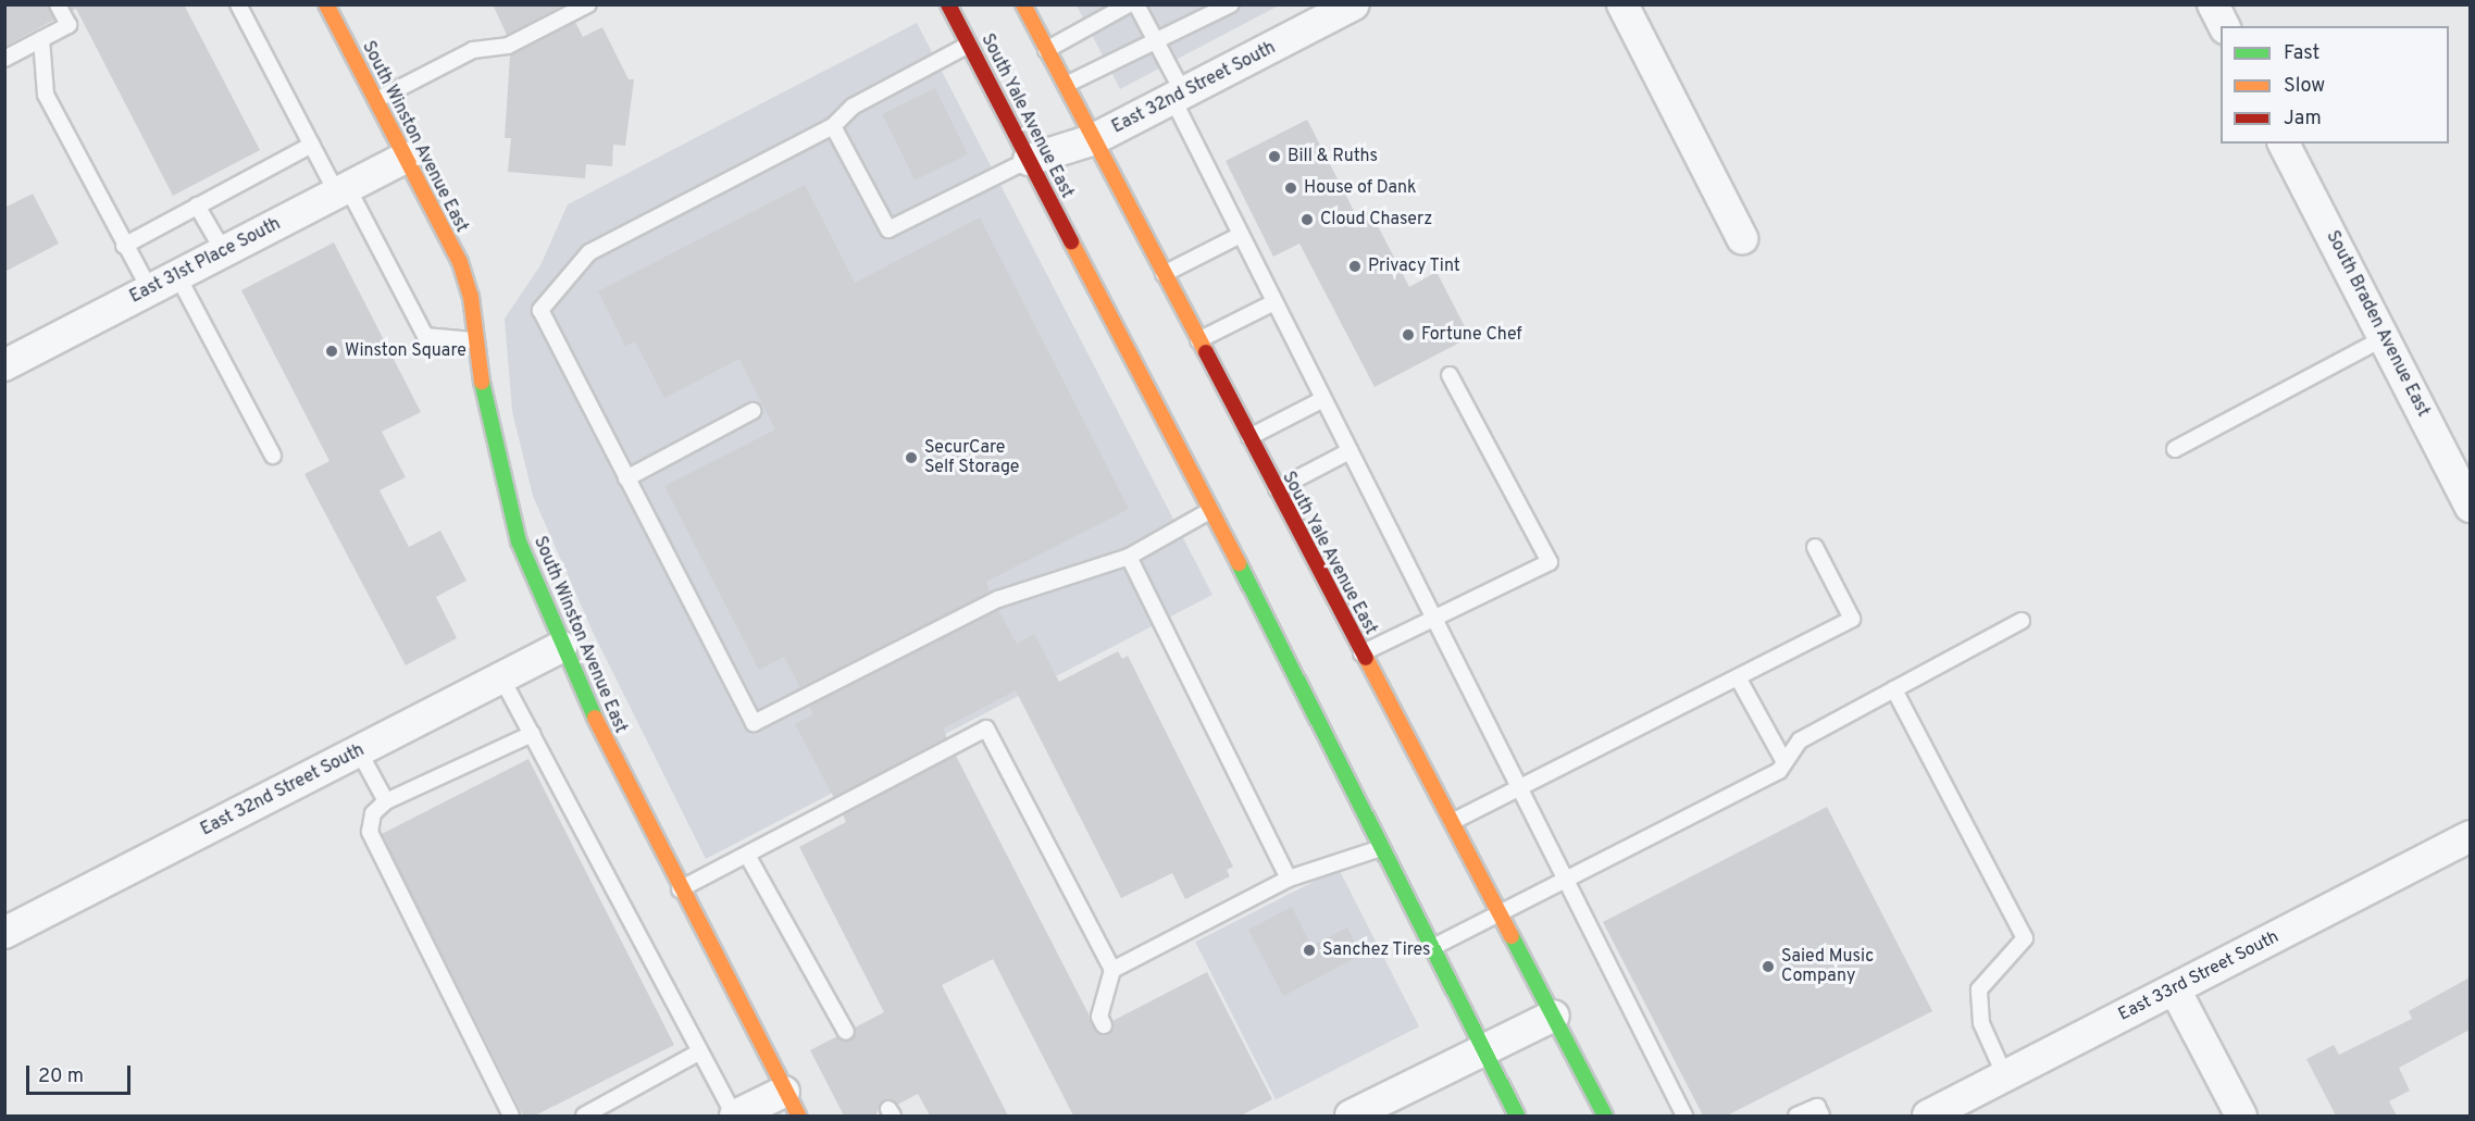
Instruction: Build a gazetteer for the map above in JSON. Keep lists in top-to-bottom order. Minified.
{"streets":{"main road":["South Yale Avenue East","South Winston Avenue East"],"street":["East 32nd Street South","East 31st Place South","South Braden Avenue East","East 33rd Street South"]},"crossings":[["East 32nd Street South","South Yale Avenue East"],["East 32nd Street South","South Winston Avenue East"],["South Winston Avenue East","East 31st Place South"]],"places":["Bill & Ruths","House of Dank","Cloud Chaserz","Privacy Tint","Fortune Chef","Winston Square","SecurCare Self Storage","Sanchez Tires","Saied Music Company"],"legend":["Fast","Slow","Jam"],"scale_bar":"20 m"}
